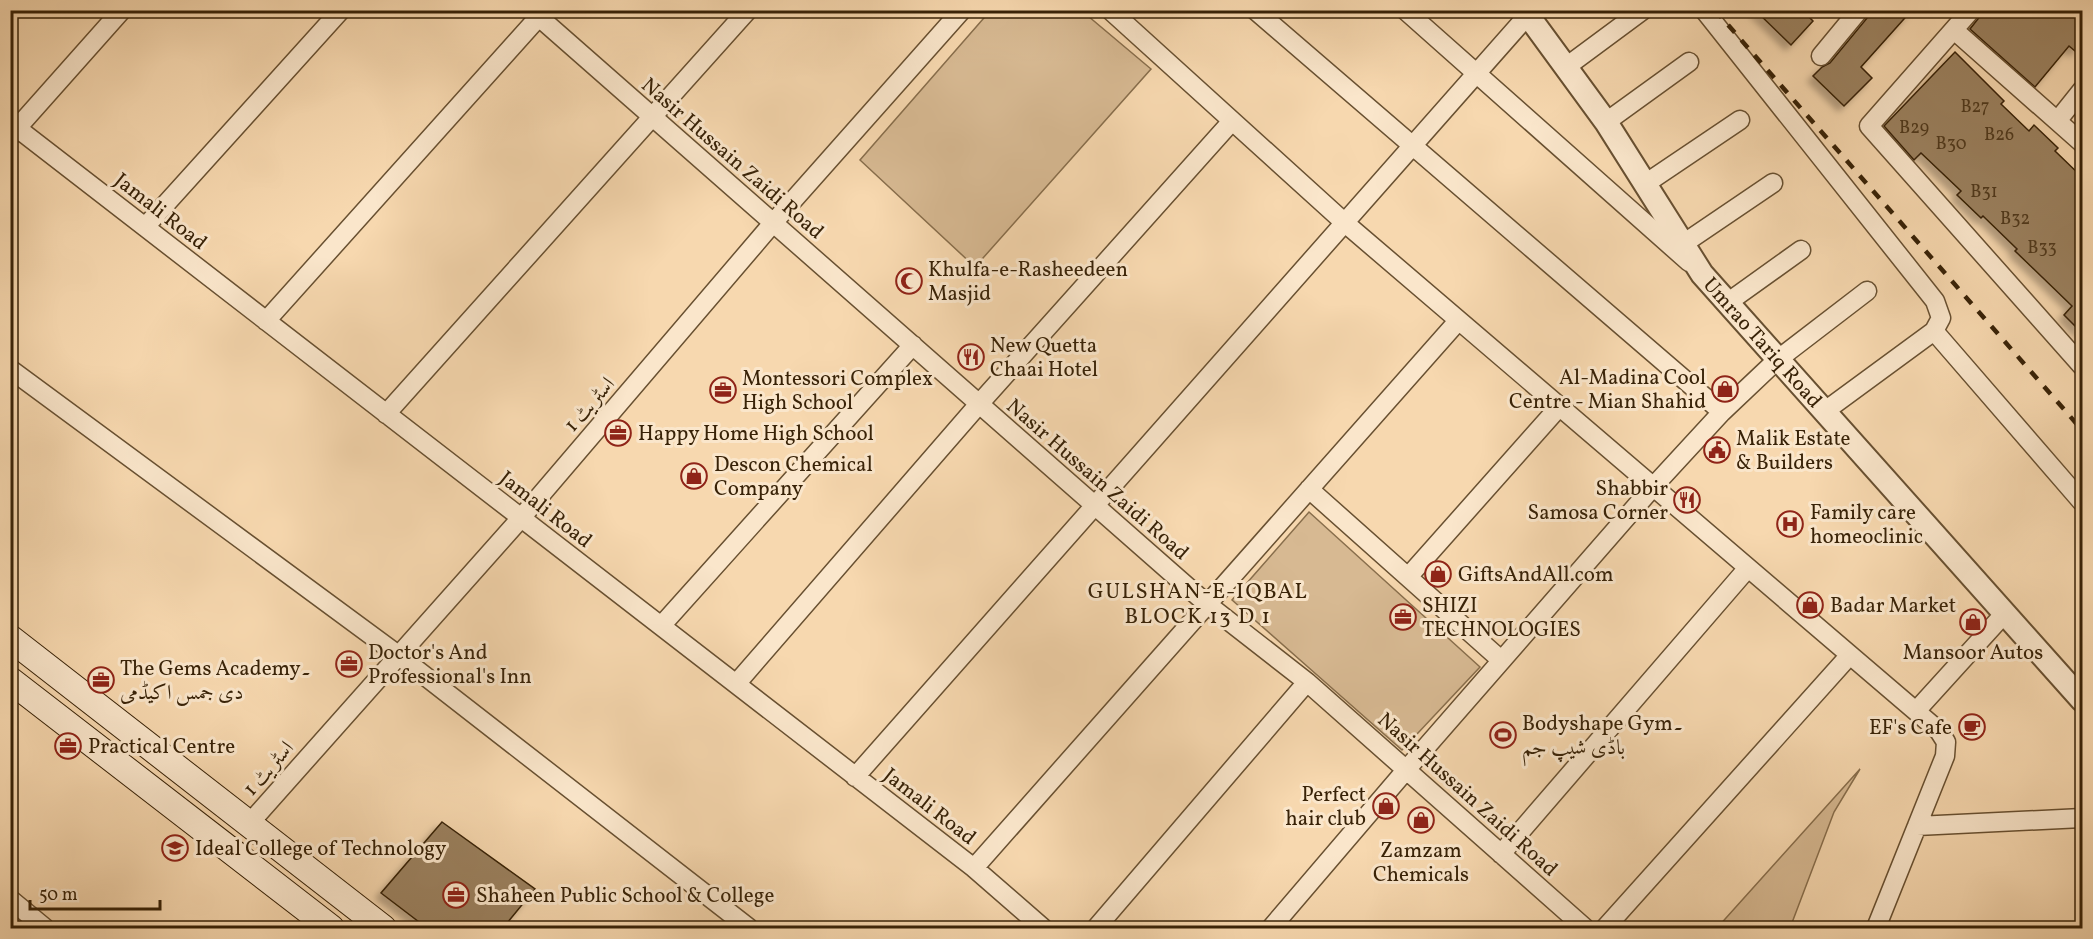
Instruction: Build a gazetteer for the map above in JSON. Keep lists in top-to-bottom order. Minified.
{"streets":{"street":["Nasir Hussain Zaidi Road","Jamali Road","Umrao Tariq Road","اسٹریٹ 1"]},"crossings":[["Nasir Hussain Zaidi Road","اسٹریٹ 1"],["Jamali Road","اسٹریٹ 1"]],"districts":["GULSHAN-E-IQBAL BLOCK 13 D 1"],"places":{"mosque":["Khulfa-e-Rasheedeen Masjid"],"restaurant":["New Quetta Chaai Hotel","Shabbir Samosa Corner"],"shop":["Al-Madina Cool Centre - Mian Shahid","Descon Chemical Company","GiftsAndAll.com","Badar Market","Mansoor Autos","Perfect hair club","Zamzam Chemicals"],"office":["Montessori Complex High School","Happy Home High School","SHIZI TECHNOLOGIES","Doctor's And Professional's Inn","The Gems Academy۔ دی جمس اکیڈمی","Practical Centre","Shaheen Public School & College"],"public building":["Malik Estate & Builders"],"hospital":["Family care homeoclinic"],"cafe":["EF's Cafe"],"sports":["Bodyshape Gym۔ باڈی شیپ جم"],"school or university":["Ideal College of Technology"]},"house_numbers":["B27","B29","B26","B30","B31","B32","B33"],"scale_bar":"50 m"}
